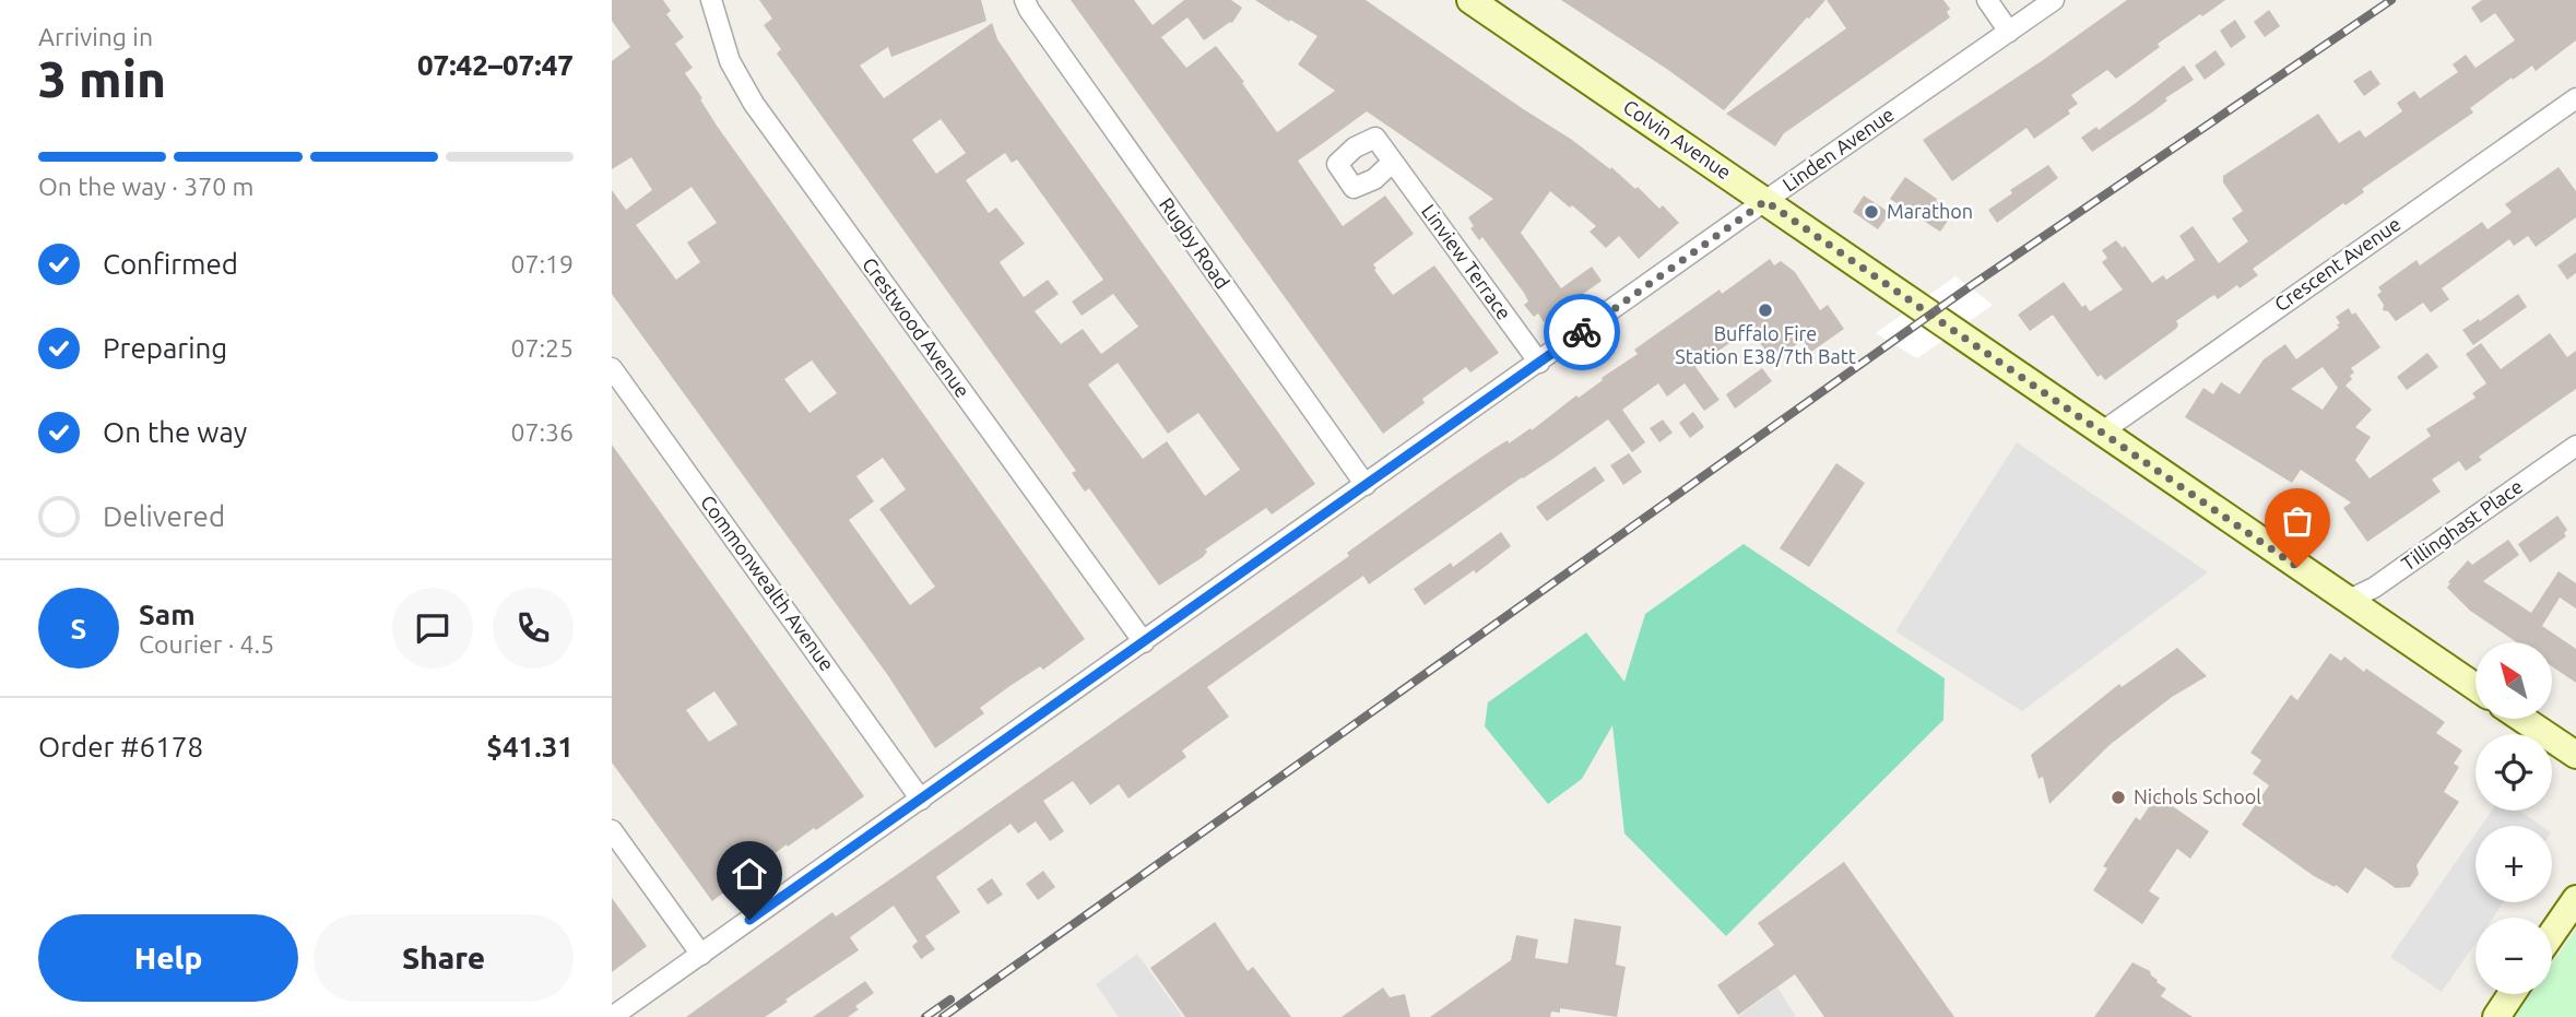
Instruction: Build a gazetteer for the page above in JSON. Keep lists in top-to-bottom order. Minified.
{"streets":{"street":["Colvin Avenue","Linden Avenue","Rugby Road","Linview Terrace","Crescent Avenue","Crestwood Avenue","Tillinghast Place","Commonwealth Avenue"]},"crossings":[["Colvin Avenue","Linden Avenue"],["Colvin Avenue","Crescent Avenue"],["Colvin Avenue","Tillinghast Place"],["Linden Avenue","Rugby Road"],["Linden Avenue","Linview Terrace"],["Linden Avenue","Crestwood Avenue"],["Linden Avenue","Commonwealth Avenue"]],"places":["Marathon","Buffalo Fire Station E38/7th Batt","Nichols School"],"north":"top left","page":{"heading":["3 min","Arriving in","07:42–07:47"],"panel":["Sam","Courier · 4.5","Order #6178","$41.31"],"bar":"On the way · 370 m","list":[["Confirmed","07:19"],["Preparing","07:25"],["On the way","07:36"],"Delivered"],"round":"S","map_buttons":["+","−"],"buttons":["Help","Share"]}}
